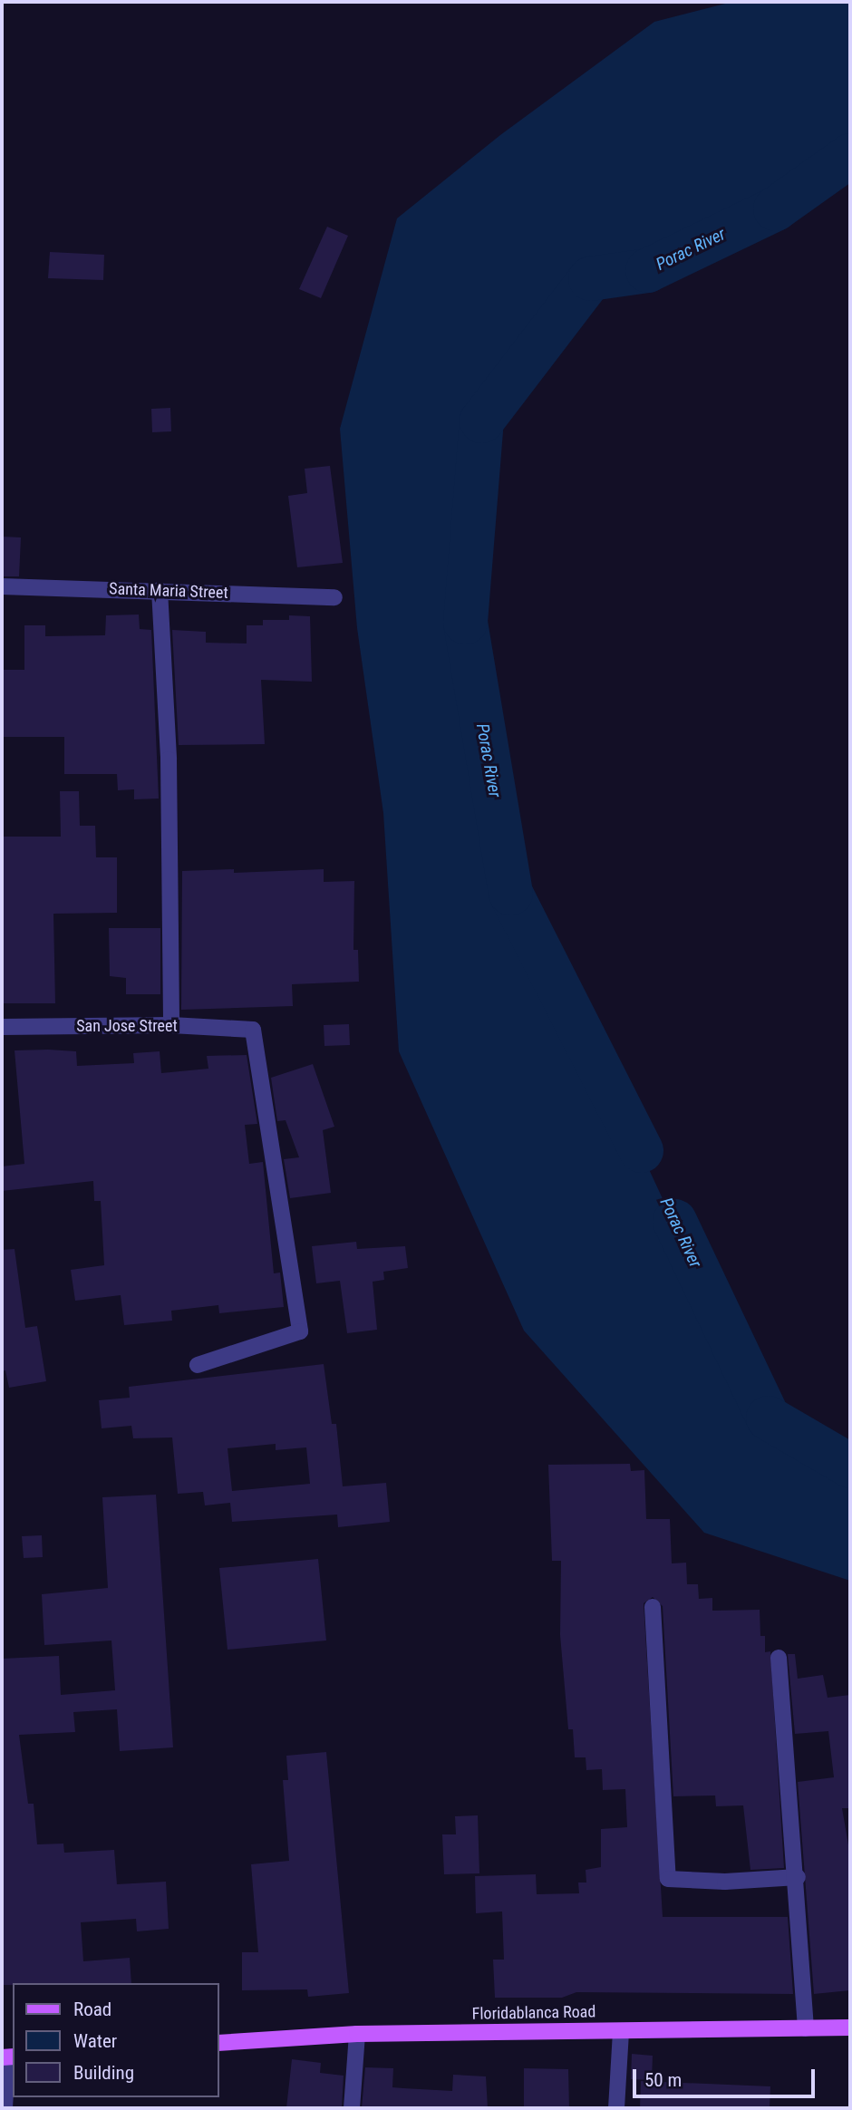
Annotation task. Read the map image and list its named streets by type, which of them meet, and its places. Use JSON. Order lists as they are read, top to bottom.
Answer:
{
  "streets": {
    "main road": ["Floridablanca Road"],
    "street": ["Santa Maria Street", "San Jose Street"]
  },
  "water": ["Porac River"],
  "legend": ["Road", "Water", "Building"],
  "scale_bar": "50 m"
}
